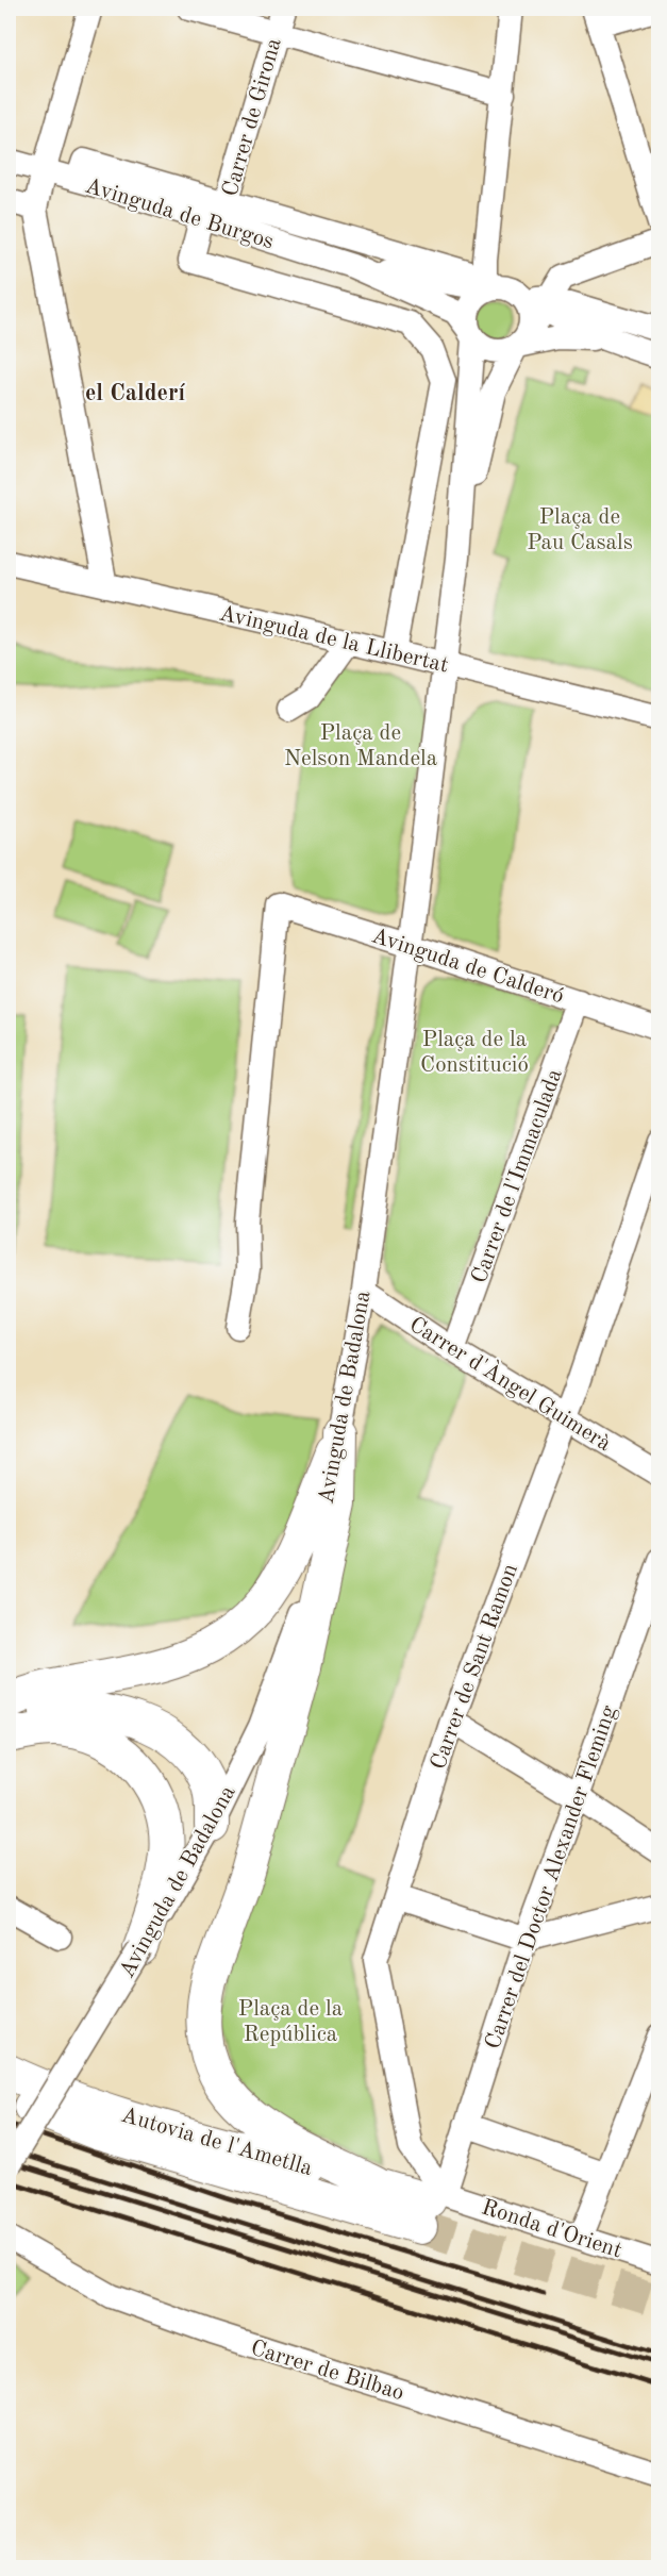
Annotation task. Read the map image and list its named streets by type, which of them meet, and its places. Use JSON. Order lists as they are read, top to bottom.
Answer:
{
  "streets": {
    "highway": ["Autovia de l'Ametlla"],
    "street": [
      "Carrer de Girona",
      "Avinguda de Burgos",
      "Avinguda de la Llibertat",
      "Avinguda de Calderó",
      "Carrer de l'Immaculada",
      "Carrer d'Àngel Guimerà",
      "Avinguda de Badalona",
      "Carrer de Sant Ramon",
      "Carrer del Doctor Alexander Fleming",
      "Ronda d'Orient",
      "Carrer de Bilbao"
    ]
  },
  "crossings": [
    ["Carrer de Girona", "Avinguda de Burgos"],
    ["Carrer de Girona", "Avinguda de la Llibertat"],
    ["Avinguda de Burgos", "Avinguda de Badalona"],
    ["Avinguda de la Llibertat", "Avinguda de Badalona"],
    ["Avinguda de Calderó", "Carrer de l'Immaculada"],
    ["Avinguda de Calderó", "Avinguda de Badalona"],
    ["Carrer de l'Immaculada", "Carrer d'Àngel Guimerà"],
    ["Carrer d'Àngel Guimerà", "Avinguda de Badalona"],
    ["Carrer d'Àngel Guimerà", "Carrer de Sant Ramon"],
    ["Carrer de Sant Ramon", "Carrer del Doctor Alexander Fleming"],
    ["Carrer de Sant Ramon", "Autovia de l'Ametlla"],
    ["Carrer de Sant Ramon", "Ronda d'Orient"],
    ["Carrer del Doctor Alexander Fleming", "Autovia de l'Ametlla"],
    ["Carrer del Doctor Alexander Fleming", "Ronda d'Orient"],
    ["Autovia de l'Ametlla", "Ronda d'Orient"]
  ],
  "districts": ["el Calderí"],
  "parks": [
    "Plaça de Pau Casals",
    "Plaça de Nelson Mandela",
    "Plaça de la Constitució",
    "Plaça de la República"
  ]
}
